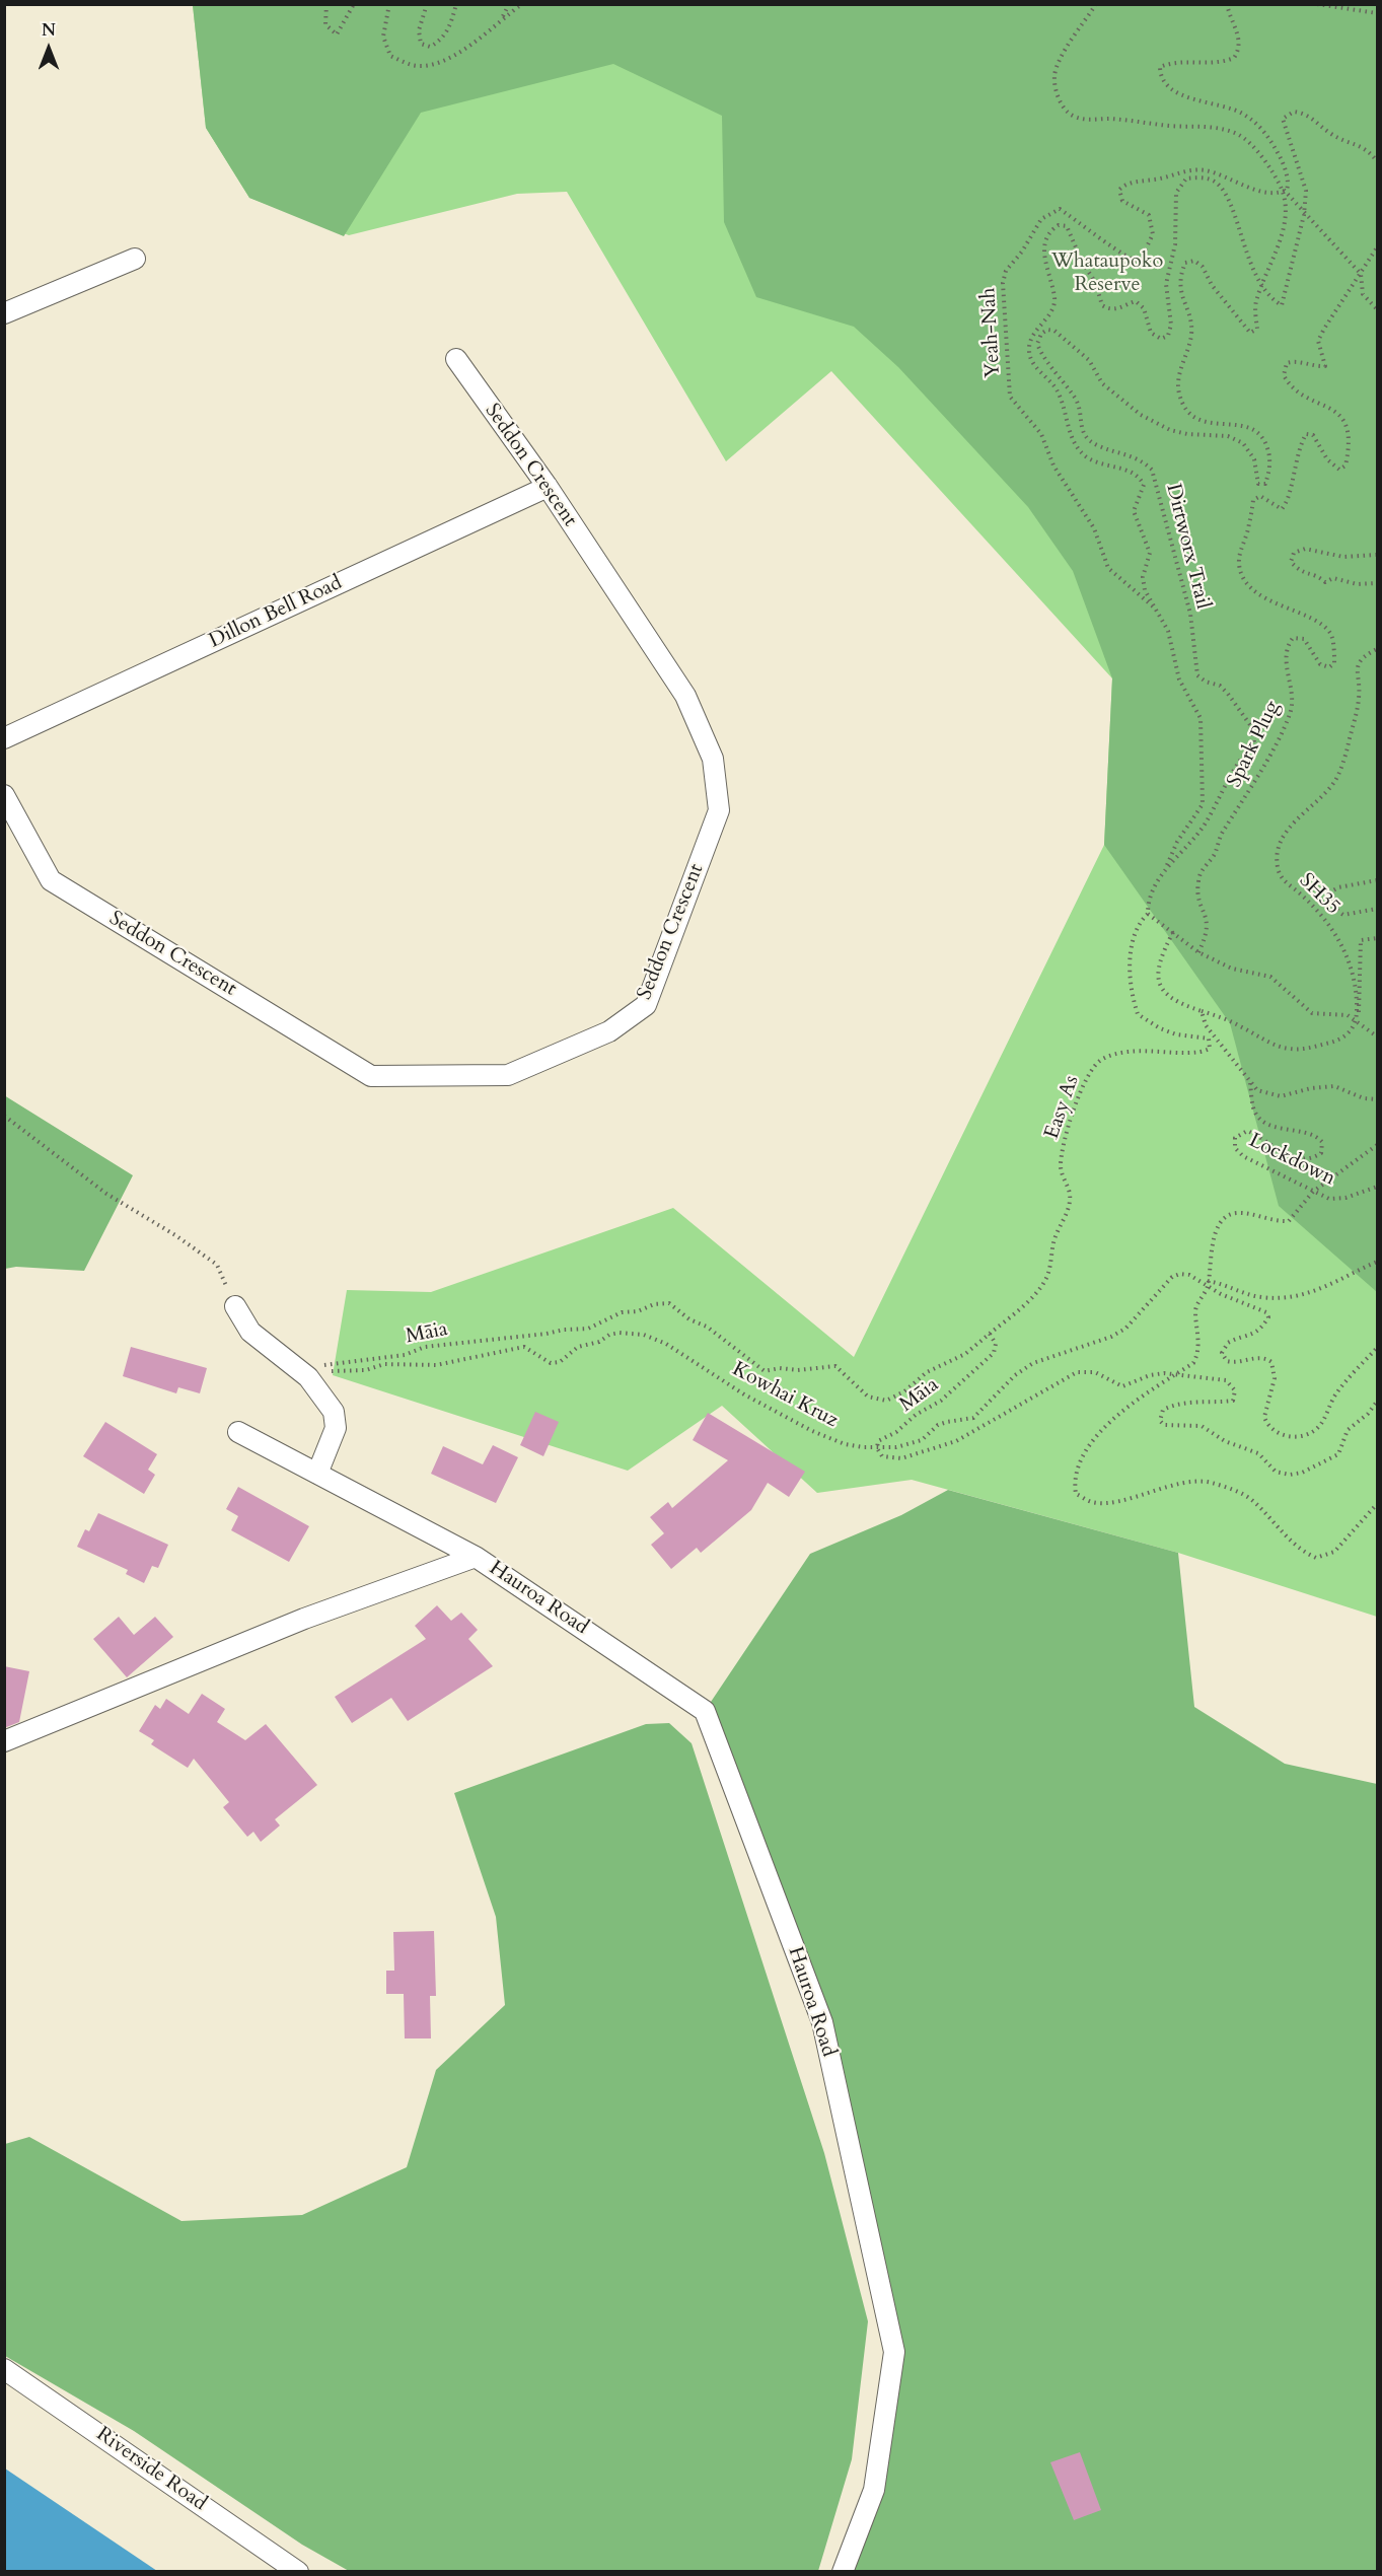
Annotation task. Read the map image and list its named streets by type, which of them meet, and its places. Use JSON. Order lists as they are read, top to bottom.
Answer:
{
  "streets": {
    "street": [
      "Seddon Crescent",
      "Dillon Bell Road",
      "Hauroa Road",
      "Riverside Road"
    ],
    "path": [
      "Yeah-Nah",
      "Dirtworx Trail",
      "Spark Plug",
      "SH35",
      "Easy As",
      "Lockdown",
      "Māia",
      "Kowhai Kruz"
    ]
  },
  "crossings": [
    ["Yeah-Nah", "Dirtworx Trail"],
    ["Seddon Crescent", "Dillon Bell Road"],
    ["Dirtworx Trail", "Easy As"],
    ["Easy As", "Māia"],
    ["Māia", "Kowhai Kruz"]
  ],
  "parks": ["Whataupoko Reserve"],
  "north": "top"
}
